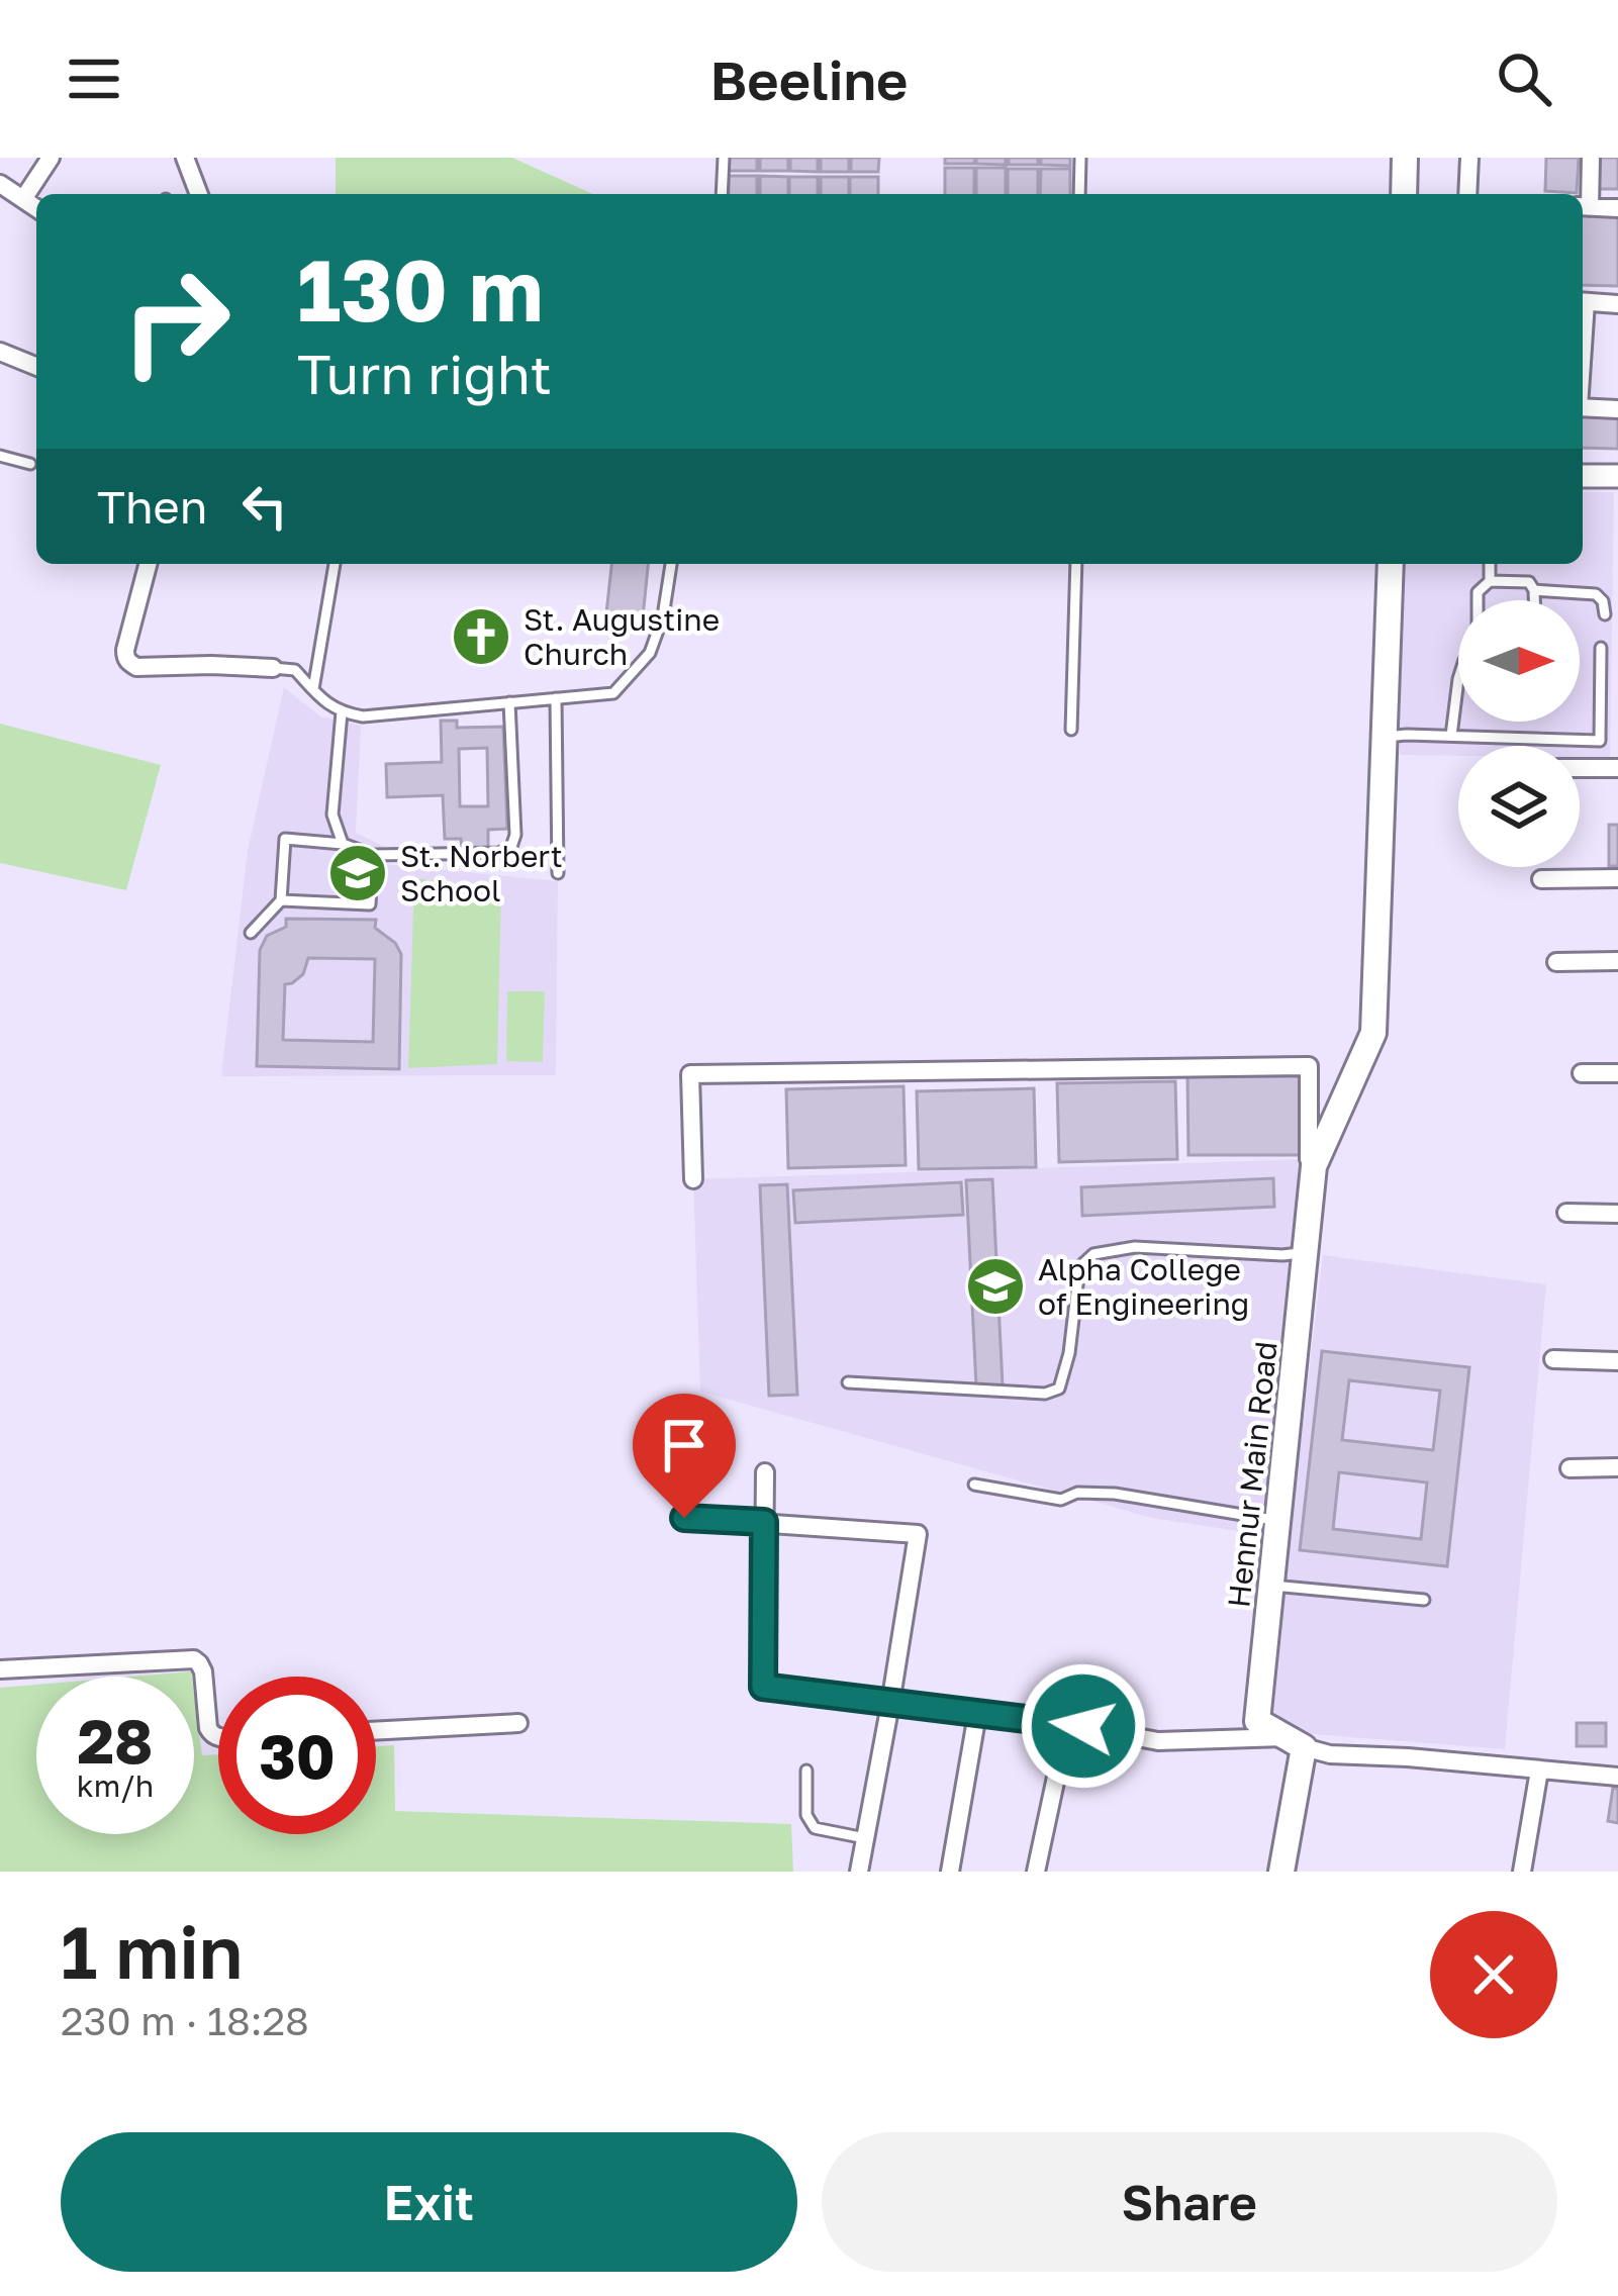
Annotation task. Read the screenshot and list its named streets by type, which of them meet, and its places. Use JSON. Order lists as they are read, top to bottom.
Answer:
{
  "streets": {
    "main road": ["Hennur Main Road"]
  },
  "places": {
    "church": ["St. Augustine Church"],
    "school or university": ["St. Norbert School", "Alpha College of Engineering"]
  },
  "north": "right",
  "page": {
    "header": "Beeline",
    "turn": ["130 m", "Turn right"],
    "then": "Then",
    "speed": "28 km/h",
    "limit": "30",
    "heading": ["1 min", "230 m · 18:28"],
    "buttons": ["Exit", "Share"]
  }
}
